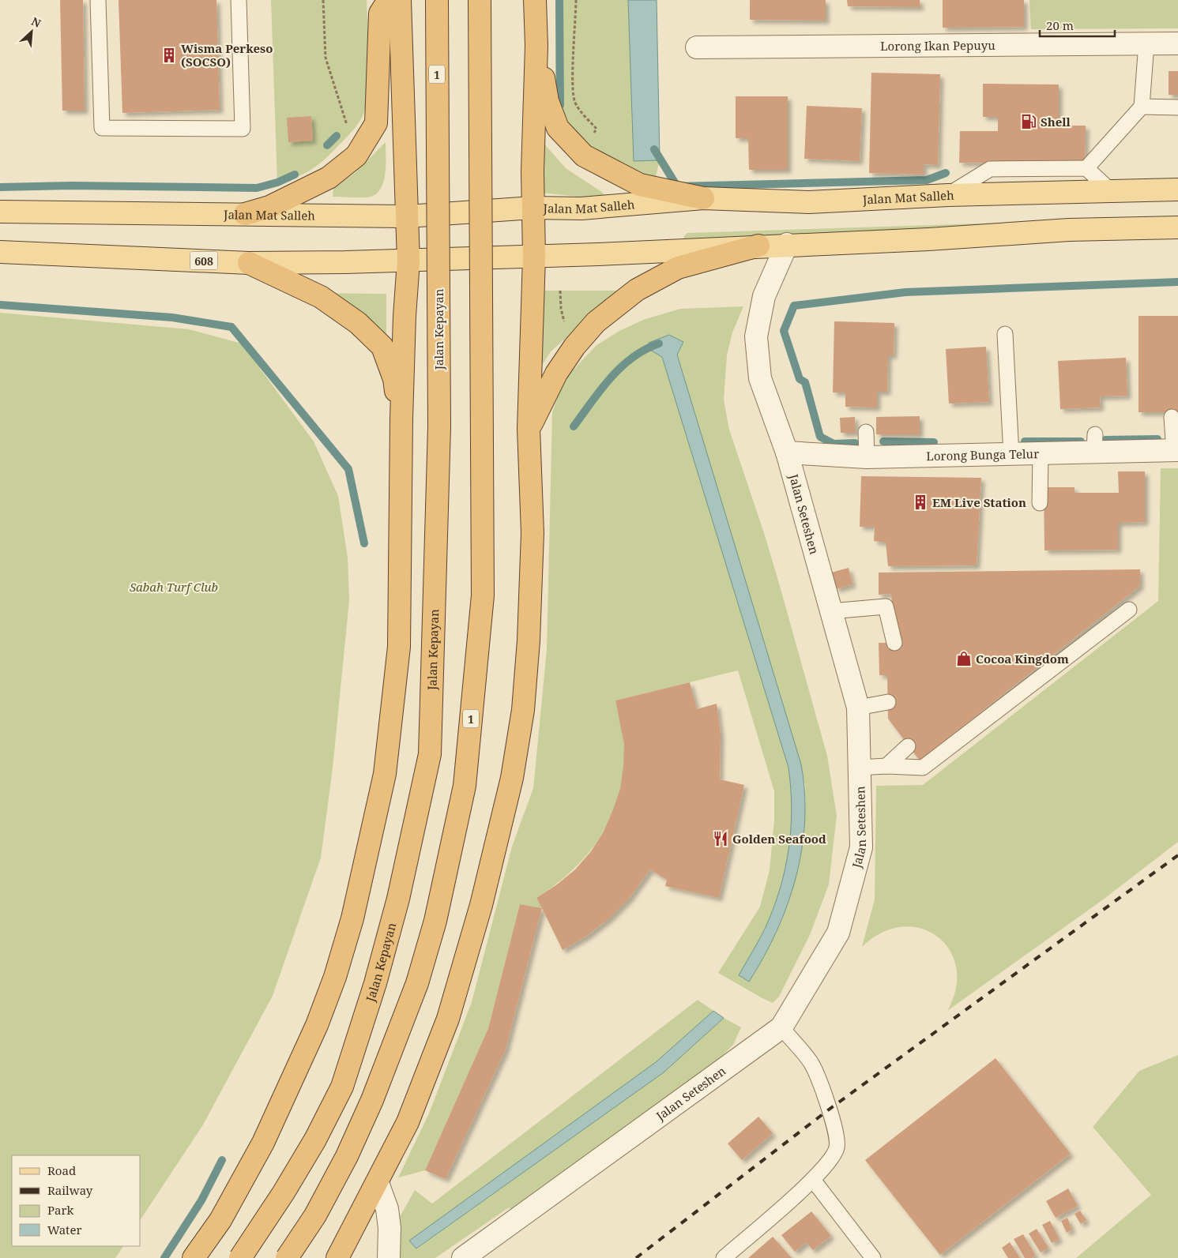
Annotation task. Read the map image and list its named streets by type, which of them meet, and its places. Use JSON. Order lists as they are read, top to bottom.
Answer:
{
  "streets": {
    "highway": ["1", "Jalan Kepayan"],
    "main road": ["Jalan Mat Salleh", "608"],
    "street": ["Lorong Ikan Pepuyu", "Lorong Bunga Telur", "Jalan Seteshen"]
  },
  "crossings": [
    ["Lorong Bunga Telur", "Jalan Seteshen"]
  ],
  "parks": ["Sabah Turf Club"],
  "places": {
    "building": ["Wisma Perkeso (SOCSO)", "EM Live Station"],
    "fuel station": ["Shell"],
    "shop": ["Cocoa Kingdom"],
    "restaurant": ["Golden Seafood"]
  },
  "legend": [
    "Road",
    "Railway",
    "Park",
    "Water"
  ],
  "scale_bar": "20 m",
  "north": "top right"
}
